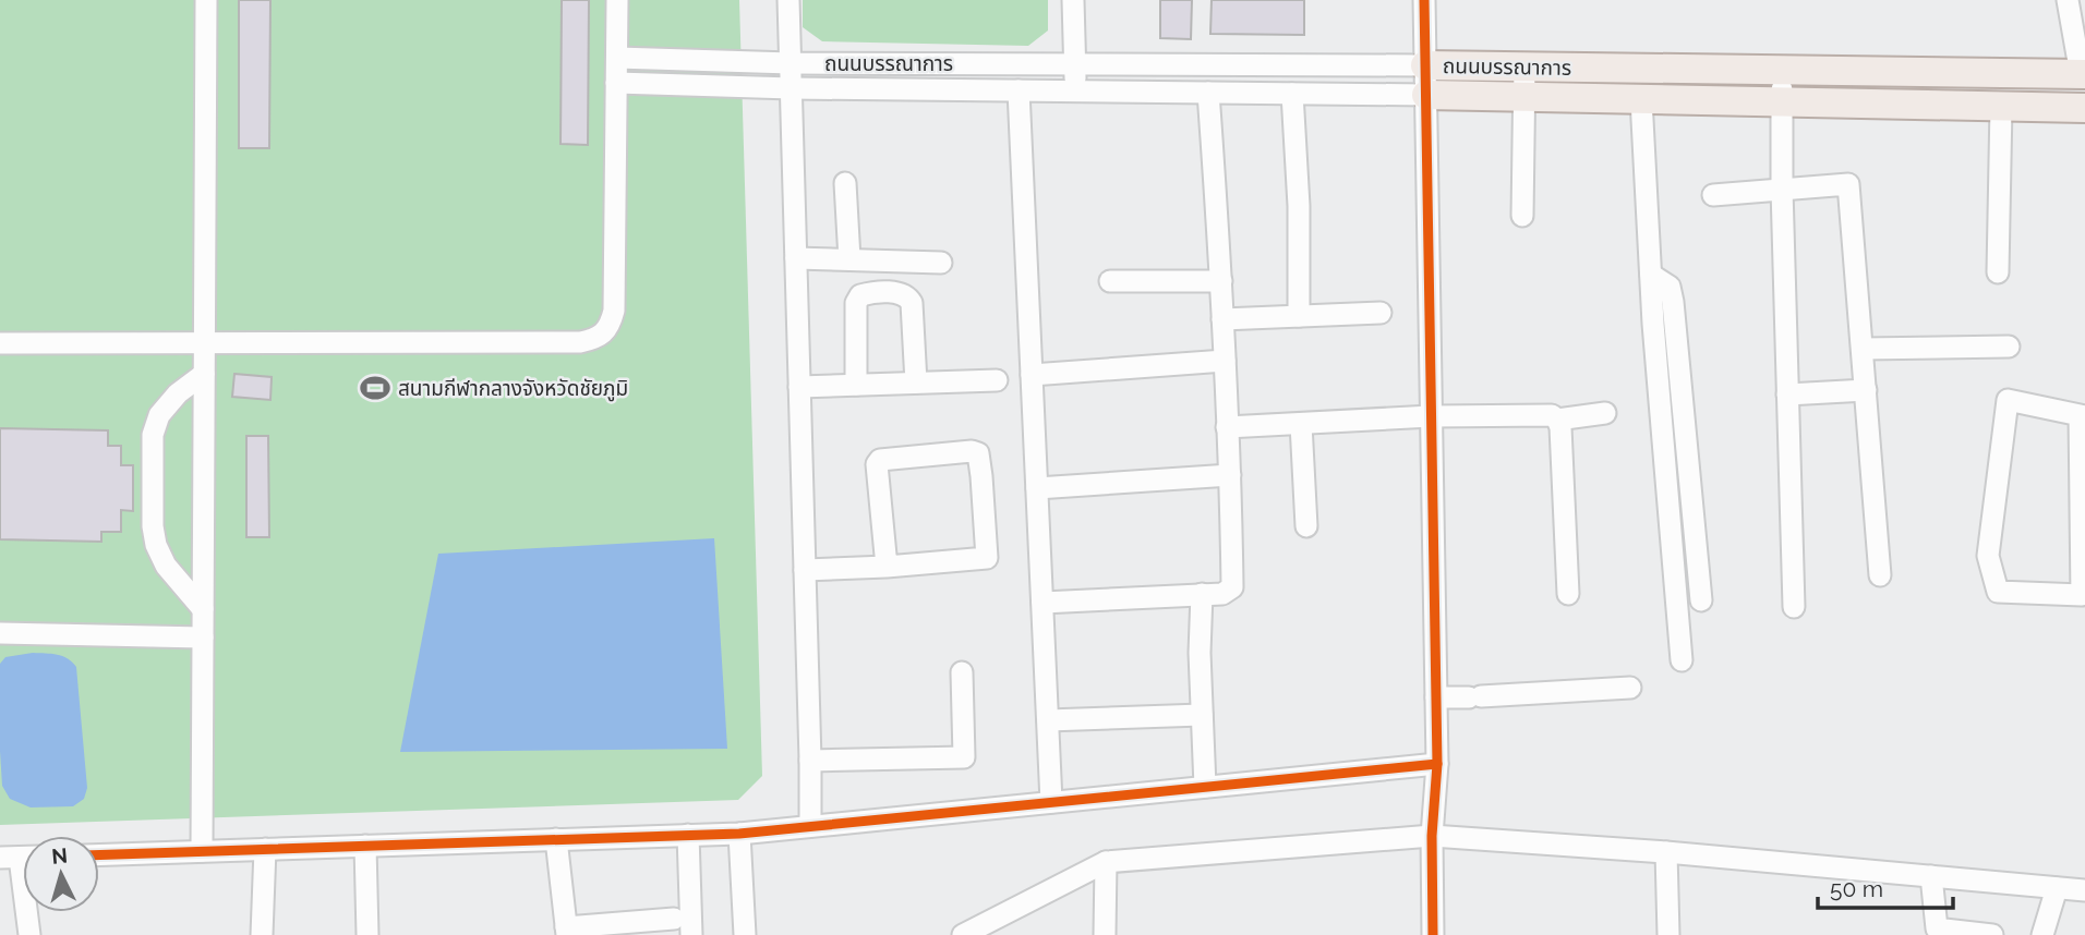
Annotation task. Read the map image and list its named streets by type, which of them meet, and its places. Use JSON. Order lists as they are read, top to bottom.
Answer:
{
  "streets": {
    "main road": ["ถนนบรรณาการ"]
  },
  "places": {
    "sports": ["สนามกีฬากลางจังหวัดชัยภูมิ"]
  },
  "scale_bar": "50 m",
  "north": "top"
}
